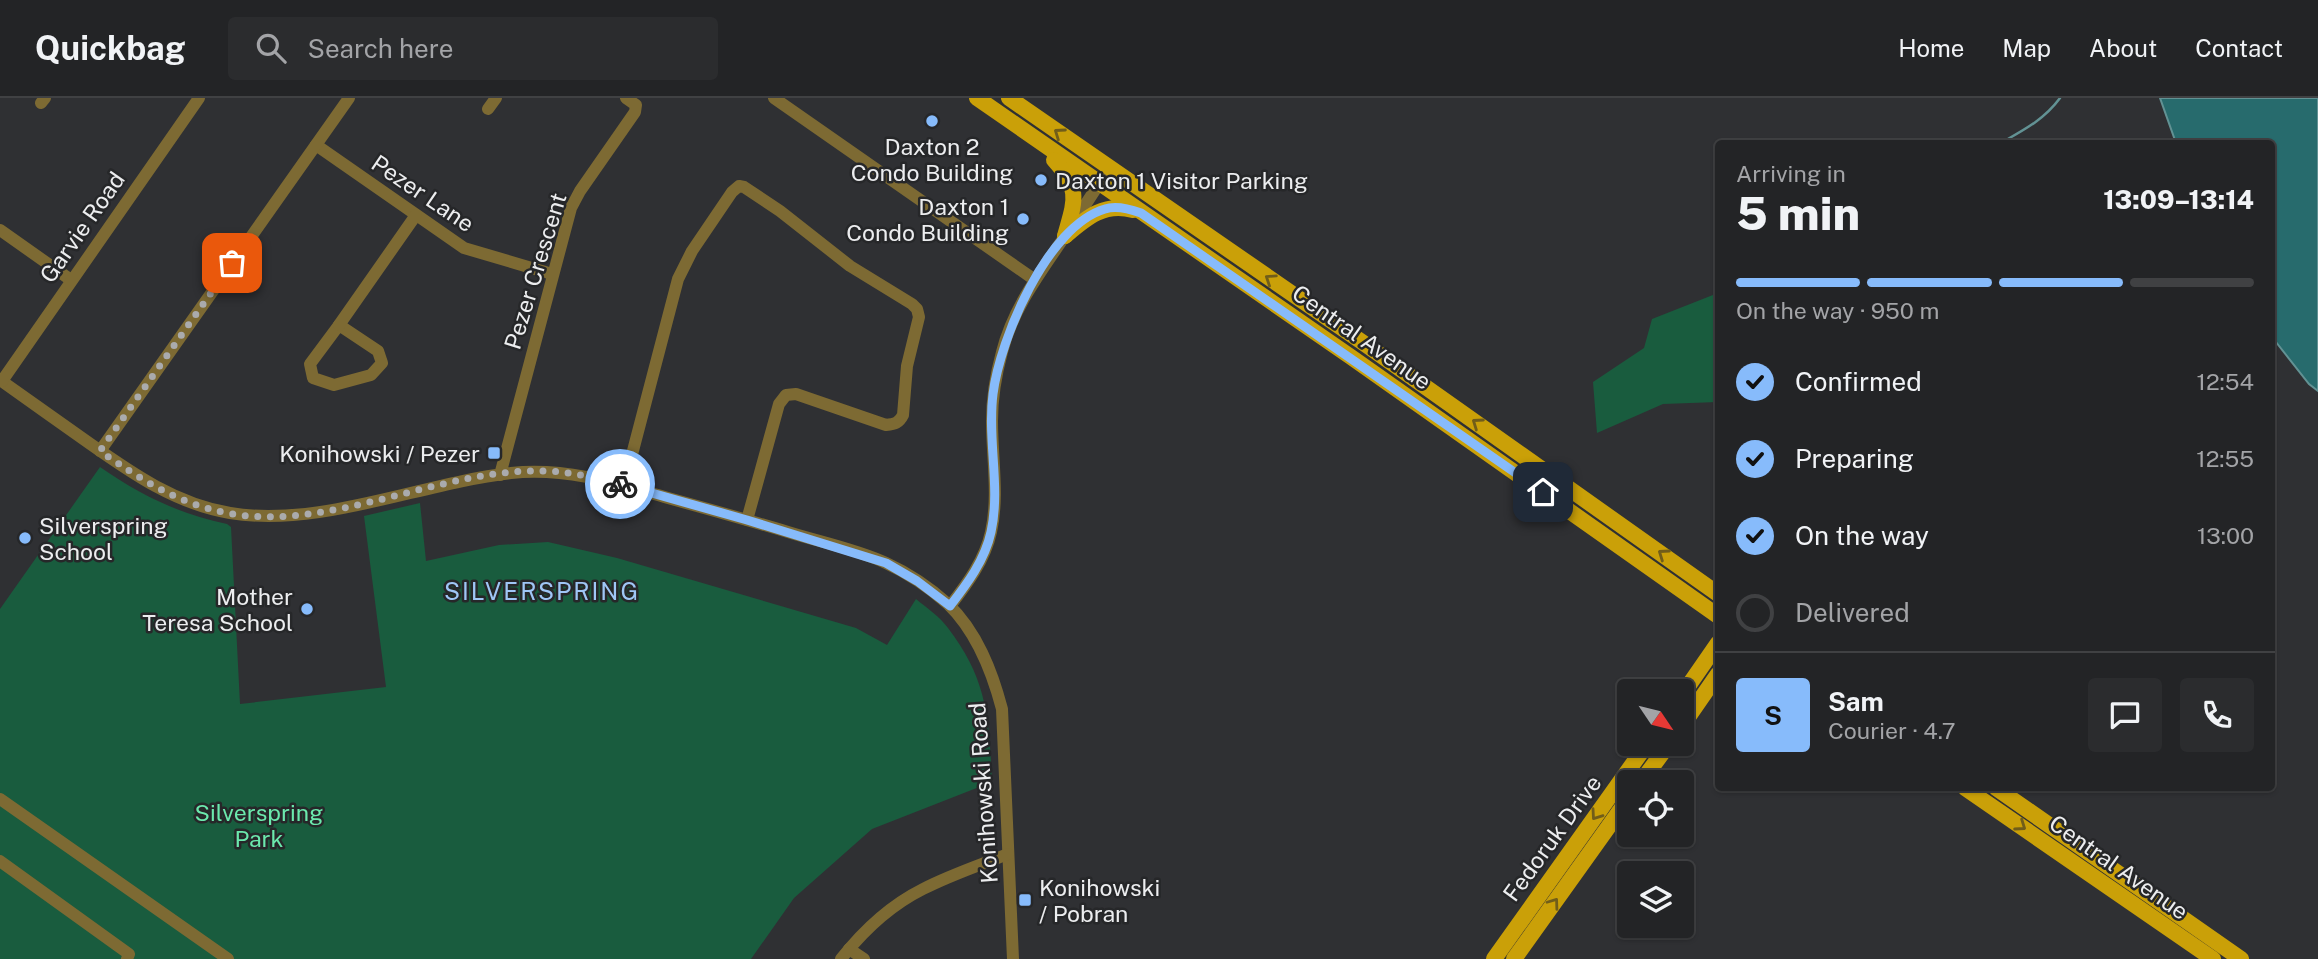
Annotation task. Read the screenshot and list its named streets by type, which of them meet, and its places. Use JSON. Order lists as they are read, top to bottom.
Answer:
{
  "streets": {
    "main road": ["Central Avenue", "Fedoruk Drive"],
    "street": [
      "Pezer Lane",
      "Garvie Road",
      "Pezer Crescent",
      "Konihowski Road"
    ]
  },
  "crossings": [
    ["Pezer Lane", "Pezer Crescent"],
    ["Garvie Road", "Konihowski Road"],
    ["Pezer Crescent", "Konihowski Road"]
  ],
  "districts": ["SILVERSPRING"],
  "parks": ["Silverspring Park"],
  "places": {
    "other": [
      "Daxton 2 Condo Building",
      "Daxton 1 Visitor Parking",
      "Daxton 1 Condo Building",
      "Silverspring School",
      "Mother Teresa School"
    ],
    "transit": ["Konihowski / Pezer", "Konihowski / Pobran"]
  },
  "north": "bottom right",
  "page": {
    "header": "Quickbag",
    "search": "Search here",
    "nav": [
      "Home",
      "Map",
      "About",
      "Contact"
    ],
    "heading": ["5 min", "Arriving in", "13:09–13:14"],
    "panel": ["Sam", "Courier · 4.7"],
    "bar": "On the way · 950 m",
    "list": [
      ["Confirmed", "12:54"],
      ["Preparing", "12:55"],
      ["On the way", "13:00"],
      "Delivered"
    ],
    "round": "S"
  }
}
